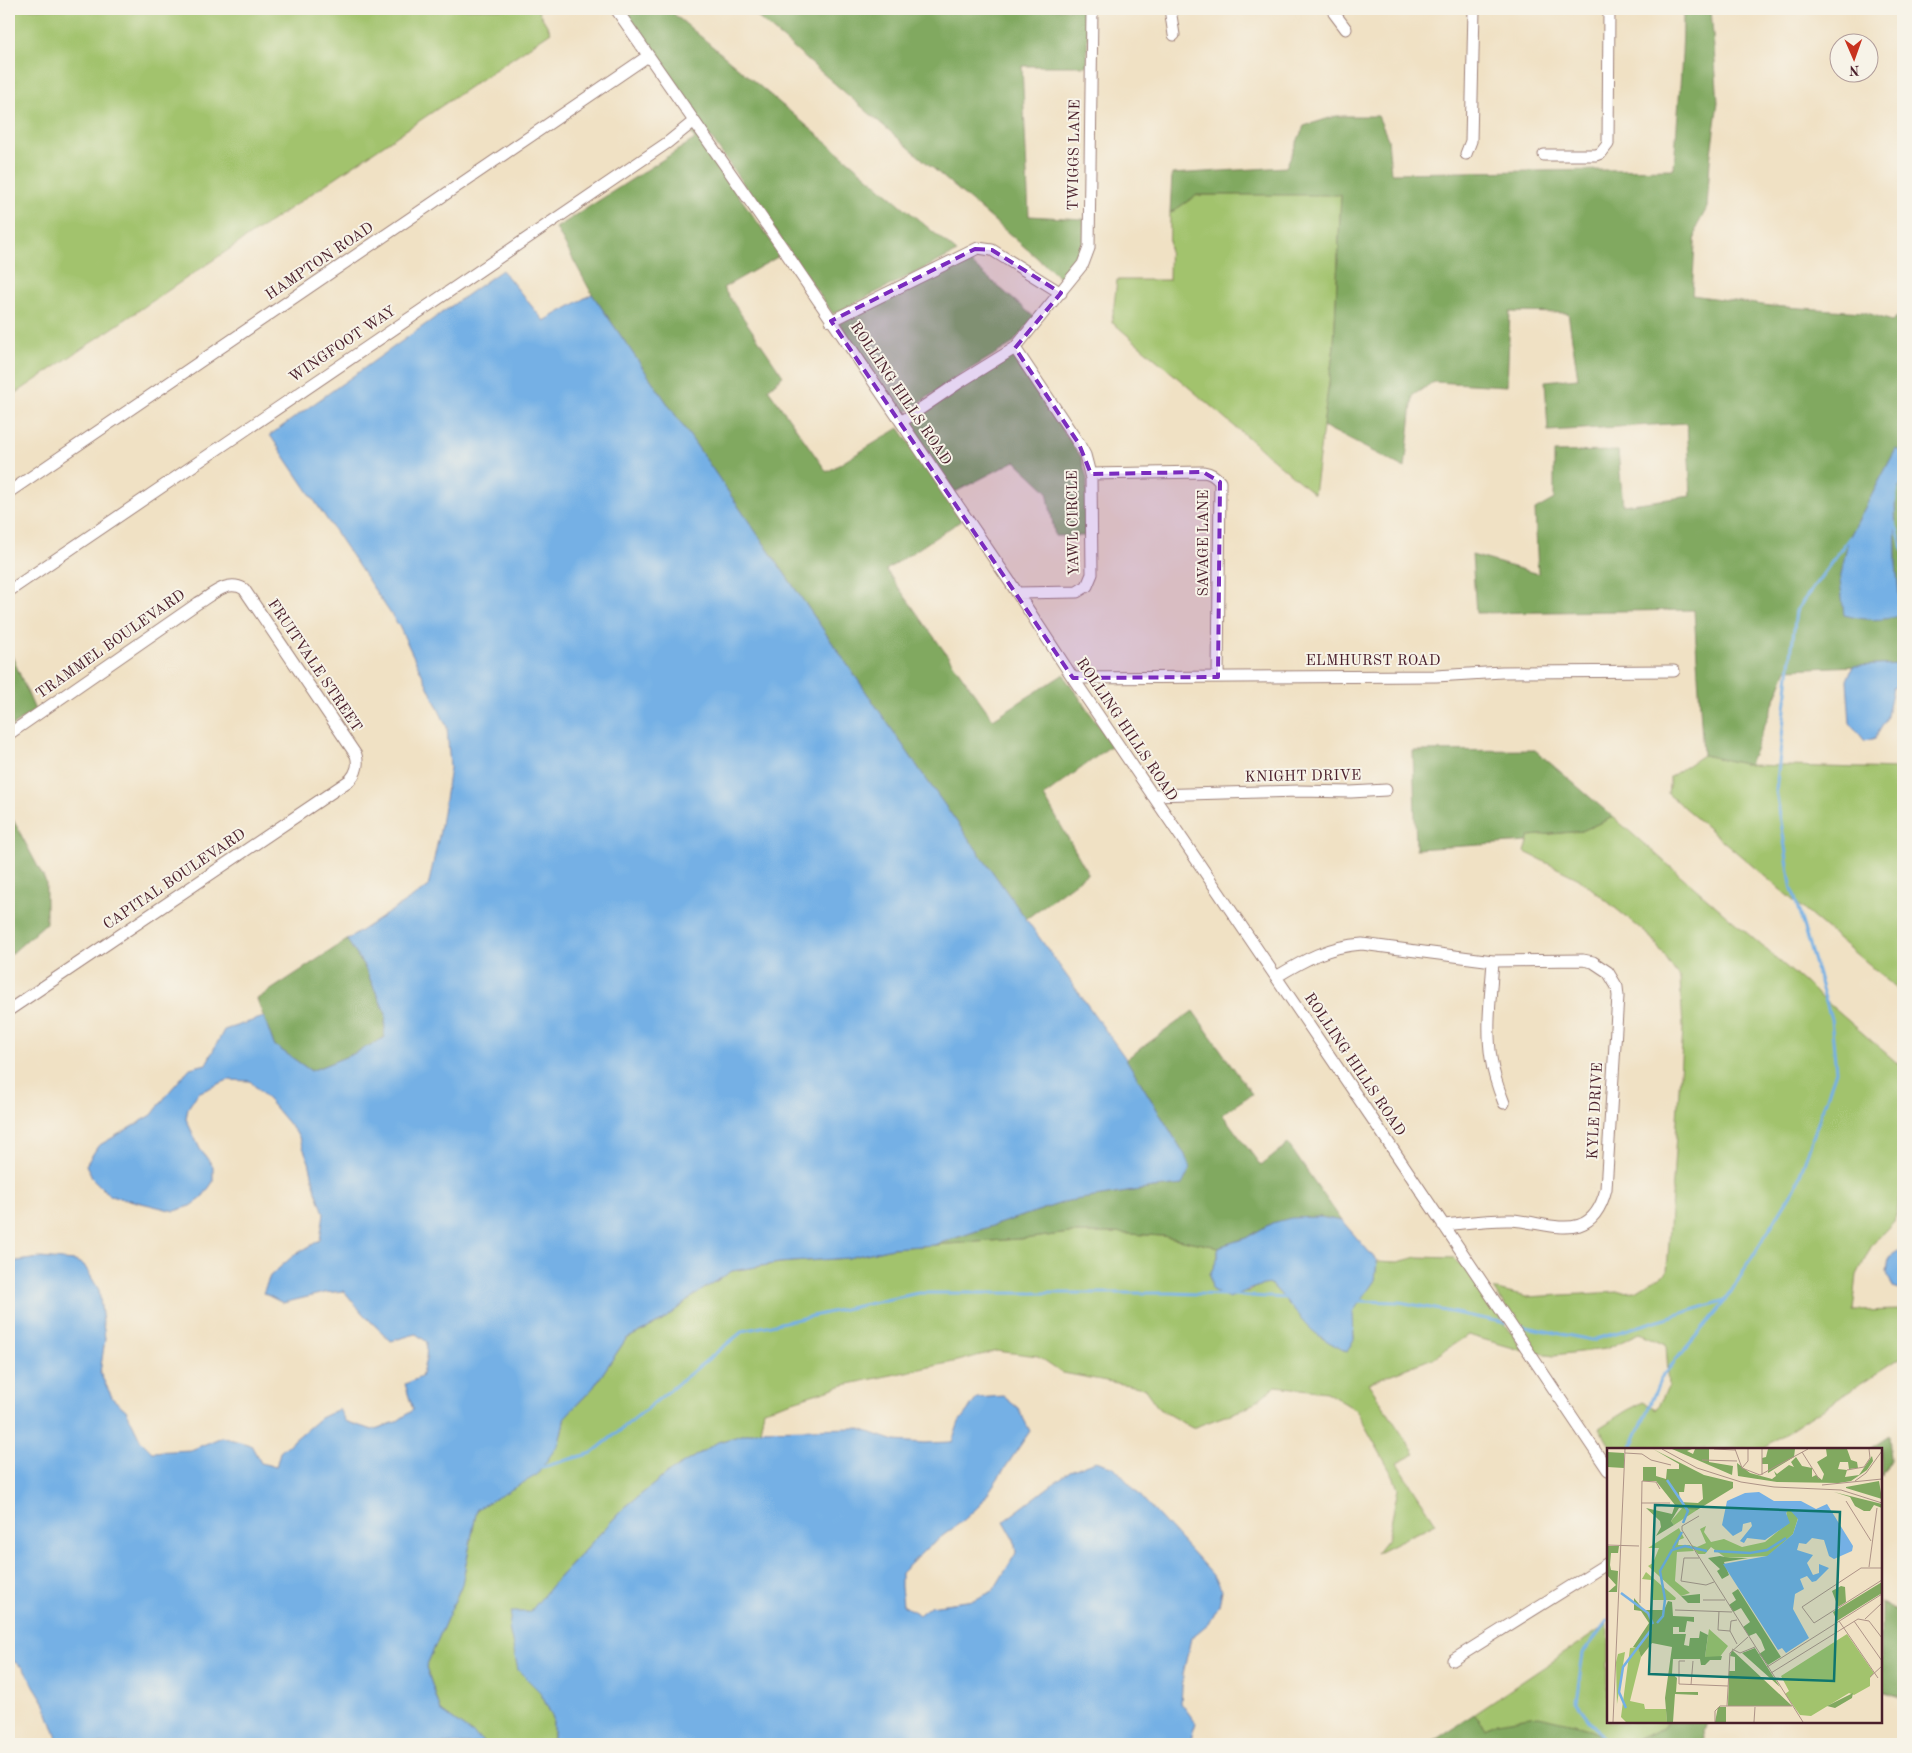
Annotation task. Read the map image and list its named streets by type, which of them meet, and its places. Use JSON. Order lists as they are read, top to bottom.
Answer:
{
  "streets": {
    "street": [
      "TWIGGS LANE",
      "HAMPTON ROAD",
      "WINGFOOT WAY",
      "ROLLING HILLS ROAD",
      "YAWL CIRCLE",
      "SAVAGE LANE",
      "TRAMMEL BOULEVARD",
      "ELMHURST ROAD",
      "FRUITVALE STREET",
      "KNIGHT DRIVE",
      "CAPITAL BOULEVARD",
      "KYLE DRIVE"
    ]
  },
  "crossings": [
    ["HAMPTON ROAD", "ROLLING HILLS ROAD"],
    ["WINGFOOT WAY", "ROLLING HILLS ROAD"],
    ["ROLLING HILLS ROAD", "YAWL CIRCLE"],
    ["ROLLING HILLS ROAD", "ELMHURST ROAD"],
    ["ROLLING HILLS ROAD", "KNIGHT DRIVE"],
    ["ROLLING HILLS ROAD", "KYLE DRIVE"],
    ["YAWL CIRCLE", "SAVAGE LANE"],
    ["SAVAGE LANE", "ELMHURST ROAD"],
    ["TRAMMEL BOULEVARD", "FRUITVALE STREET"],
    ["FRUITVALE STREET", "CAPITAL BOULEVARD"]
  ],
  "north": "bottom"
}
